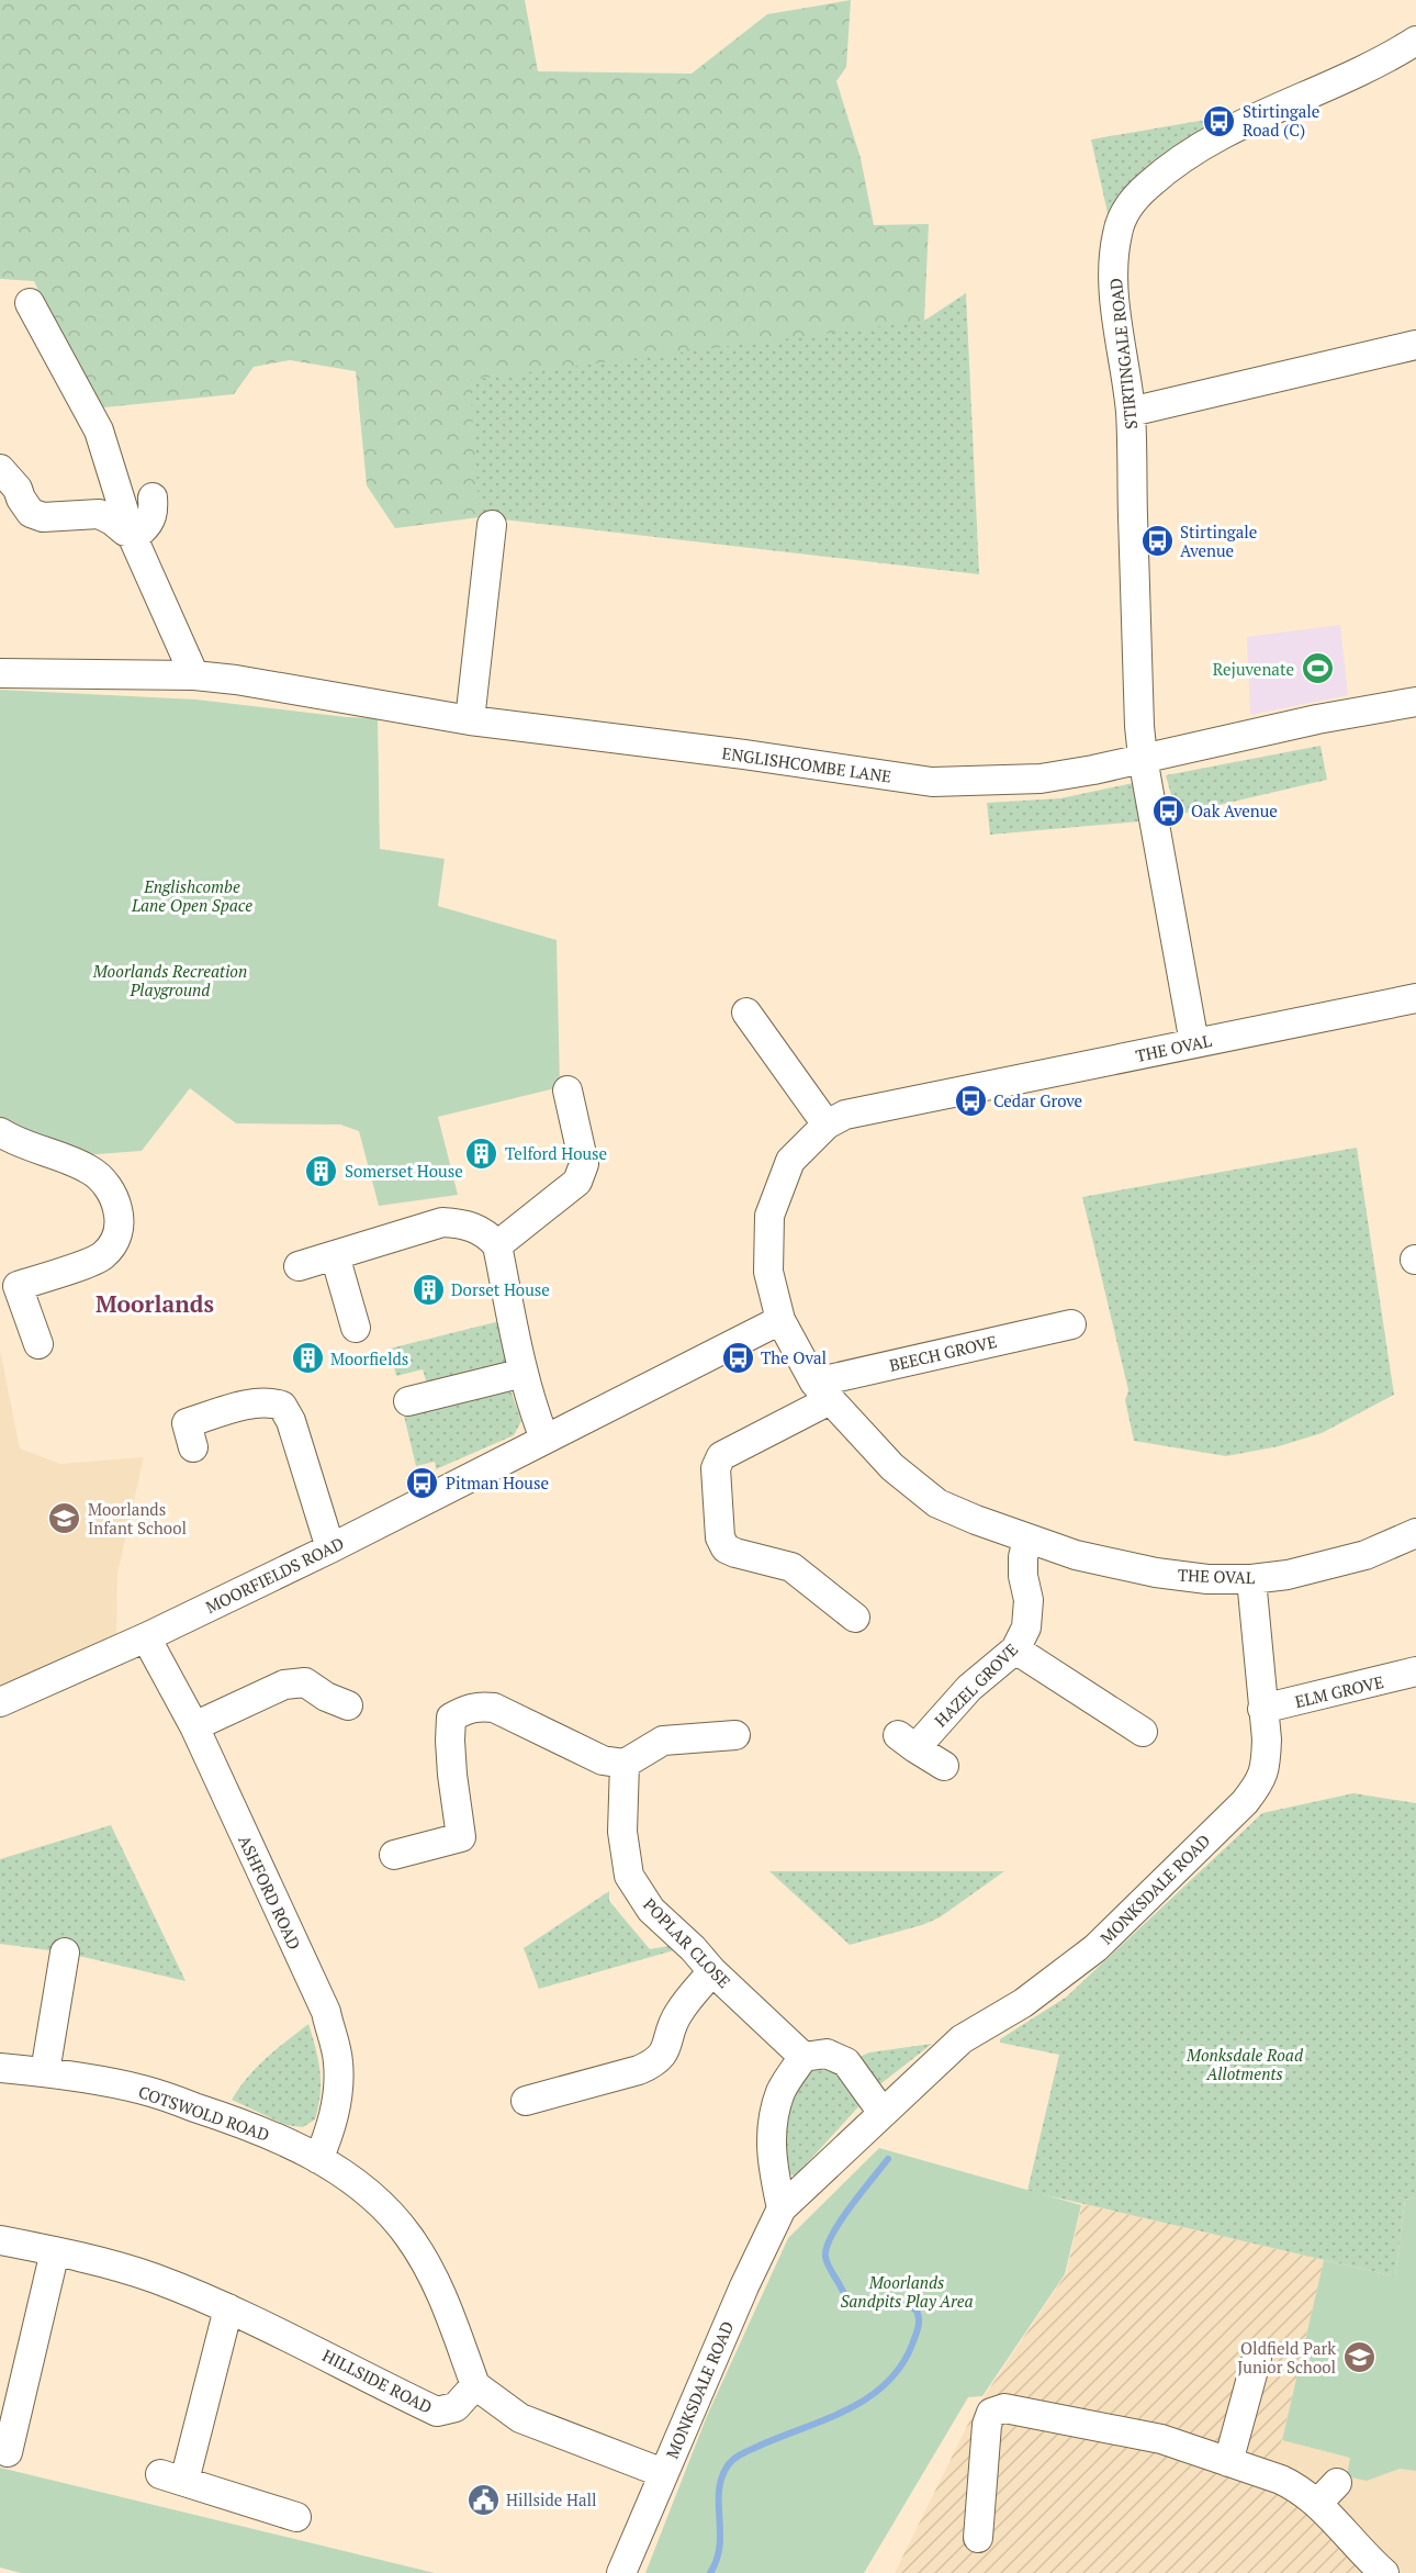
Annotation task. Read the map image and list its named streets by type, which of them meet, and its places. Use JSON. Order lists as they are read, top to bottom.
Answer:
{
  "streets": {
    "street": [
      "STIRTINGALE ROAD",
      "ENGLISHCOMBE LANE",
      "THE OVAL",
      "BEECH GROVE",
      "MOORFIELDS ROAD",
      "HAZEL GROVE",
      "ELM GROVE",
      "MONKSDALE ROAD",
      "ASHFORD ROAD",
      "POPLAR CLOSE",
      "COTSWOLD ROAD",
      "HILLSIDE ROAD"
    ]
  },
  "crossings": [
    ["STIRTINGALE ROAD", "ENGLISHCOMBE LANE"],
    ["THE OVAL", "BEECH GROVE"],
    ["THE OVAL", "MOORFIELDS ROAD"],
    ["THE OVAL", "HAZEL GROVE"],
    ["THE OVAL", "MONKSDALE ROAD"],
    ["MOORFIELDS ROAD", "ASHFORD ROAD"],
    ["ELM GROVE", "MONKSDALE ROAD"],
    ["ASHFORD ROAD", "COTSWOLD ROAD"],
    ["COTSWOLD ROAD", "HILLSIDE ROAD"]
  ],
  "districts": ["Moorlands"],
  "parks": [
    "Englishcombe Lane Open Space",
    "Moorlands Recreation Playground",
    "Monksdale Road Allotments",
    "Moorlands Sandpits Play Area"
  ],
  "places": {
    "bus stop": [
      "Stirtingale Road (C)",
      "Stirtingale Avenue",
      "Oak Avenue",
      "Cedar Grove",
      "The Oval",
      "Pitman House"
    ],
    "sports": ["Rejuvenate"],
    "building": [
      "Telford House",
      "Somerset House",
      "Dorset House",
      "Moorfields"
    ],
    "school or university": ["Moorlands Infant School", "Oldfield Park Junior School"],
    "public building": ["Hillside Hall"]
  }
}
